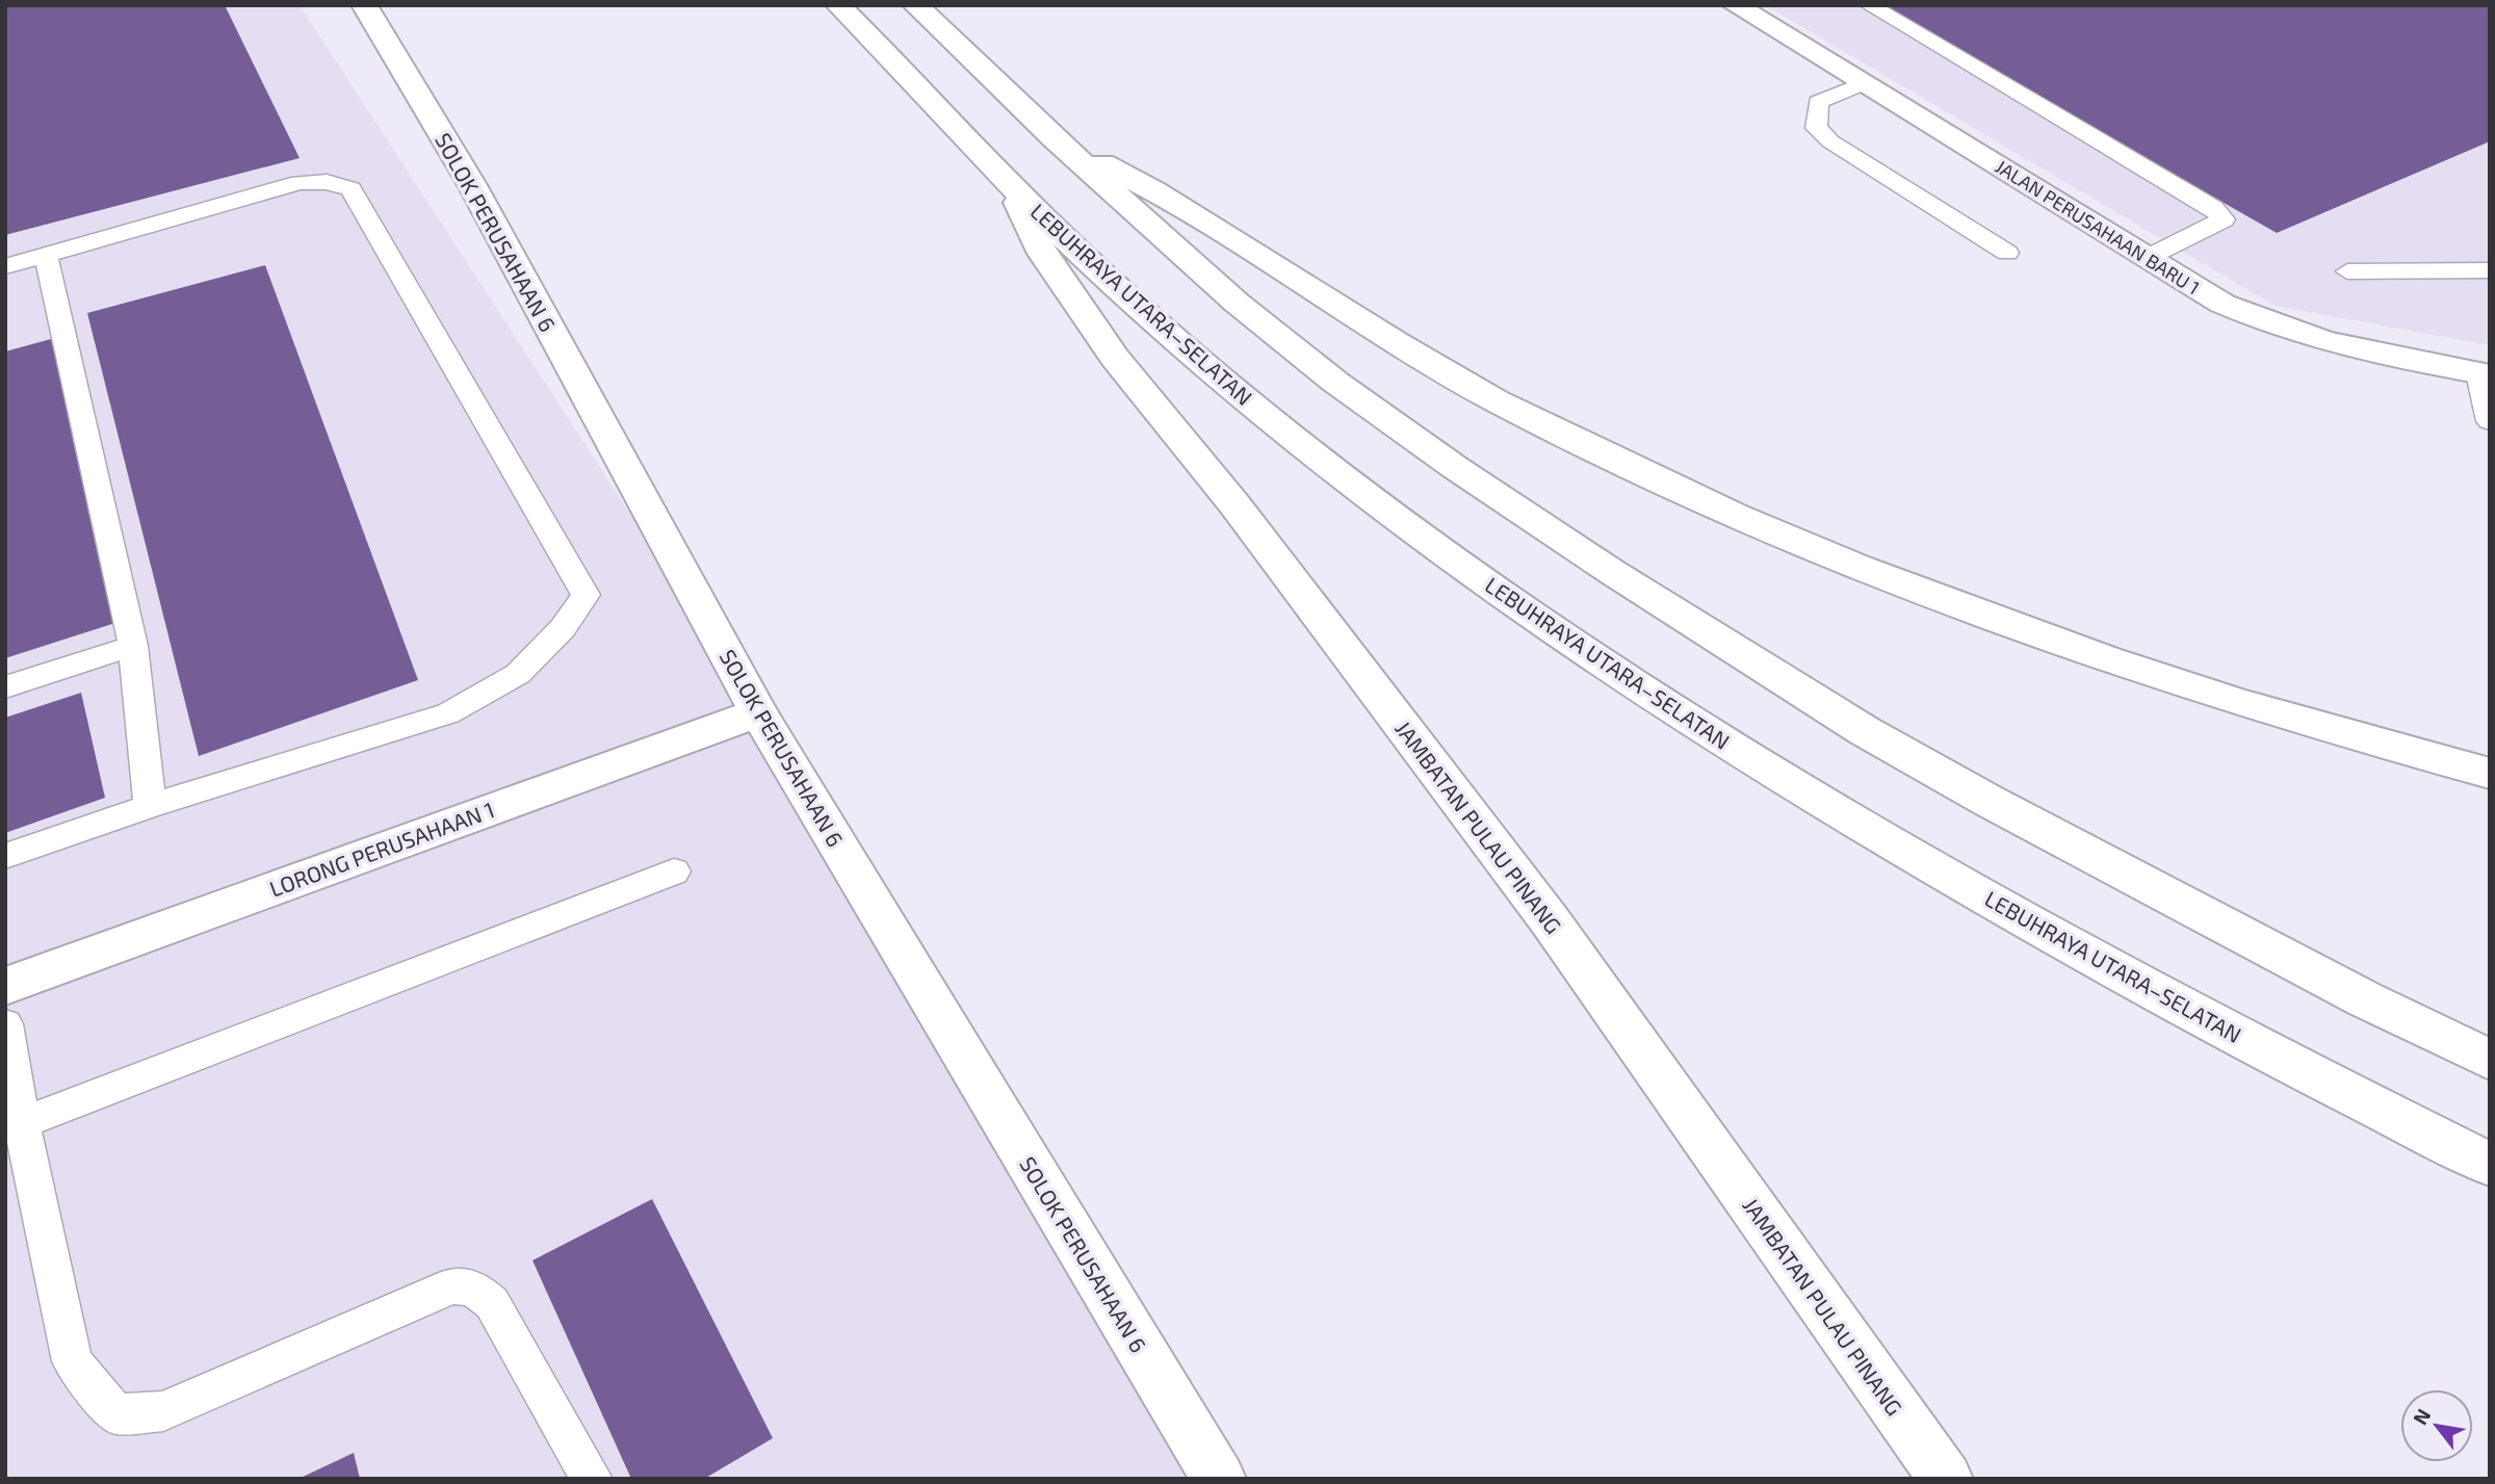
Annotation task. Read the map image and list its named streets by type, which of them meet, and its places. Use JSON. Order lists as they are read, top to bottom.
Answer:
{
  "streets": {
    "main road": [
      "JALAN PERUSAHAAN BARU 1",
      "SOLOK PERUSAHAAN 6",
      "LEBUHRAYA UTARA–SELATAN",
      "JAMBATAN PULAU PINANG",
      "LORONG PERUSAHAAN 1"
    ]
  },
  "crossings": [
    ["SOLOK PERUSAHAAN 6", "LORONG PERUSAHAAN 1"],
    ["LEBUHRAYA UTARA–SELATAN", "JAMBATAN PULAU PINANG"]
  ],
  "north": "top left"
}
